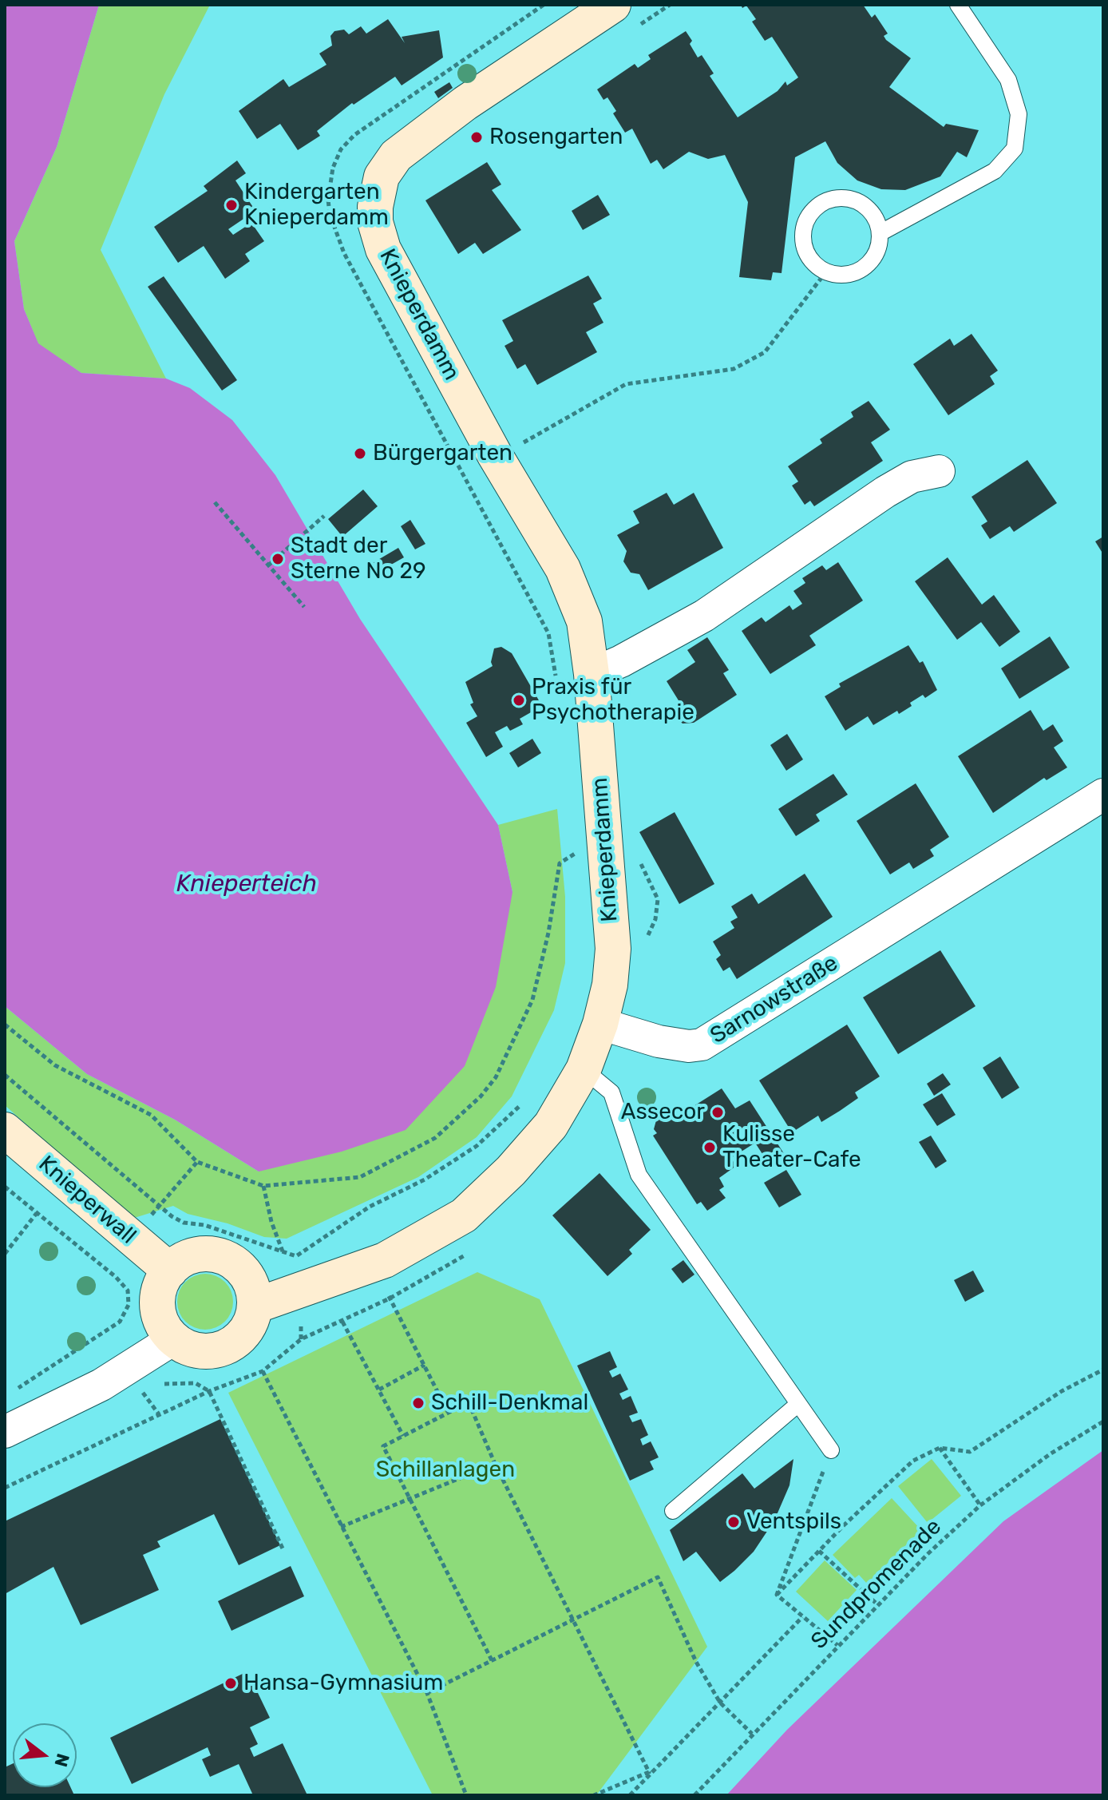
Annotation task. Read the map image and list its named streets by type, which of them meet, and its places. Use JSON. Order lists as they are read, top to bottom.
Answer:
{
  "streets": {
    "street": ["Knieperdamm", "Sarnowstraße", "Knieperwall"],
    "path": ["Sundpromenade"]
  },
  "crossings": [
    ["Knieperdamm", "Sarnowstraße"]
  ],
  "water": ["Knieperteich"],
  "parks": ["Schillanlagen"],
  "places": [
    "Rosengarten",
    "Kindergarten Knieperdamm",
    "Bürgergarten",
    "Stadt der Sterne No 29",
    "Praxis für Psychotherapie",
    "Assecor",
    "Kulisse Theater-Cafe",
    "Schill-Denkmal",
    "Ventspils",
    "Hansa-Gymnasium"
  ],
  "north": "right"
}
